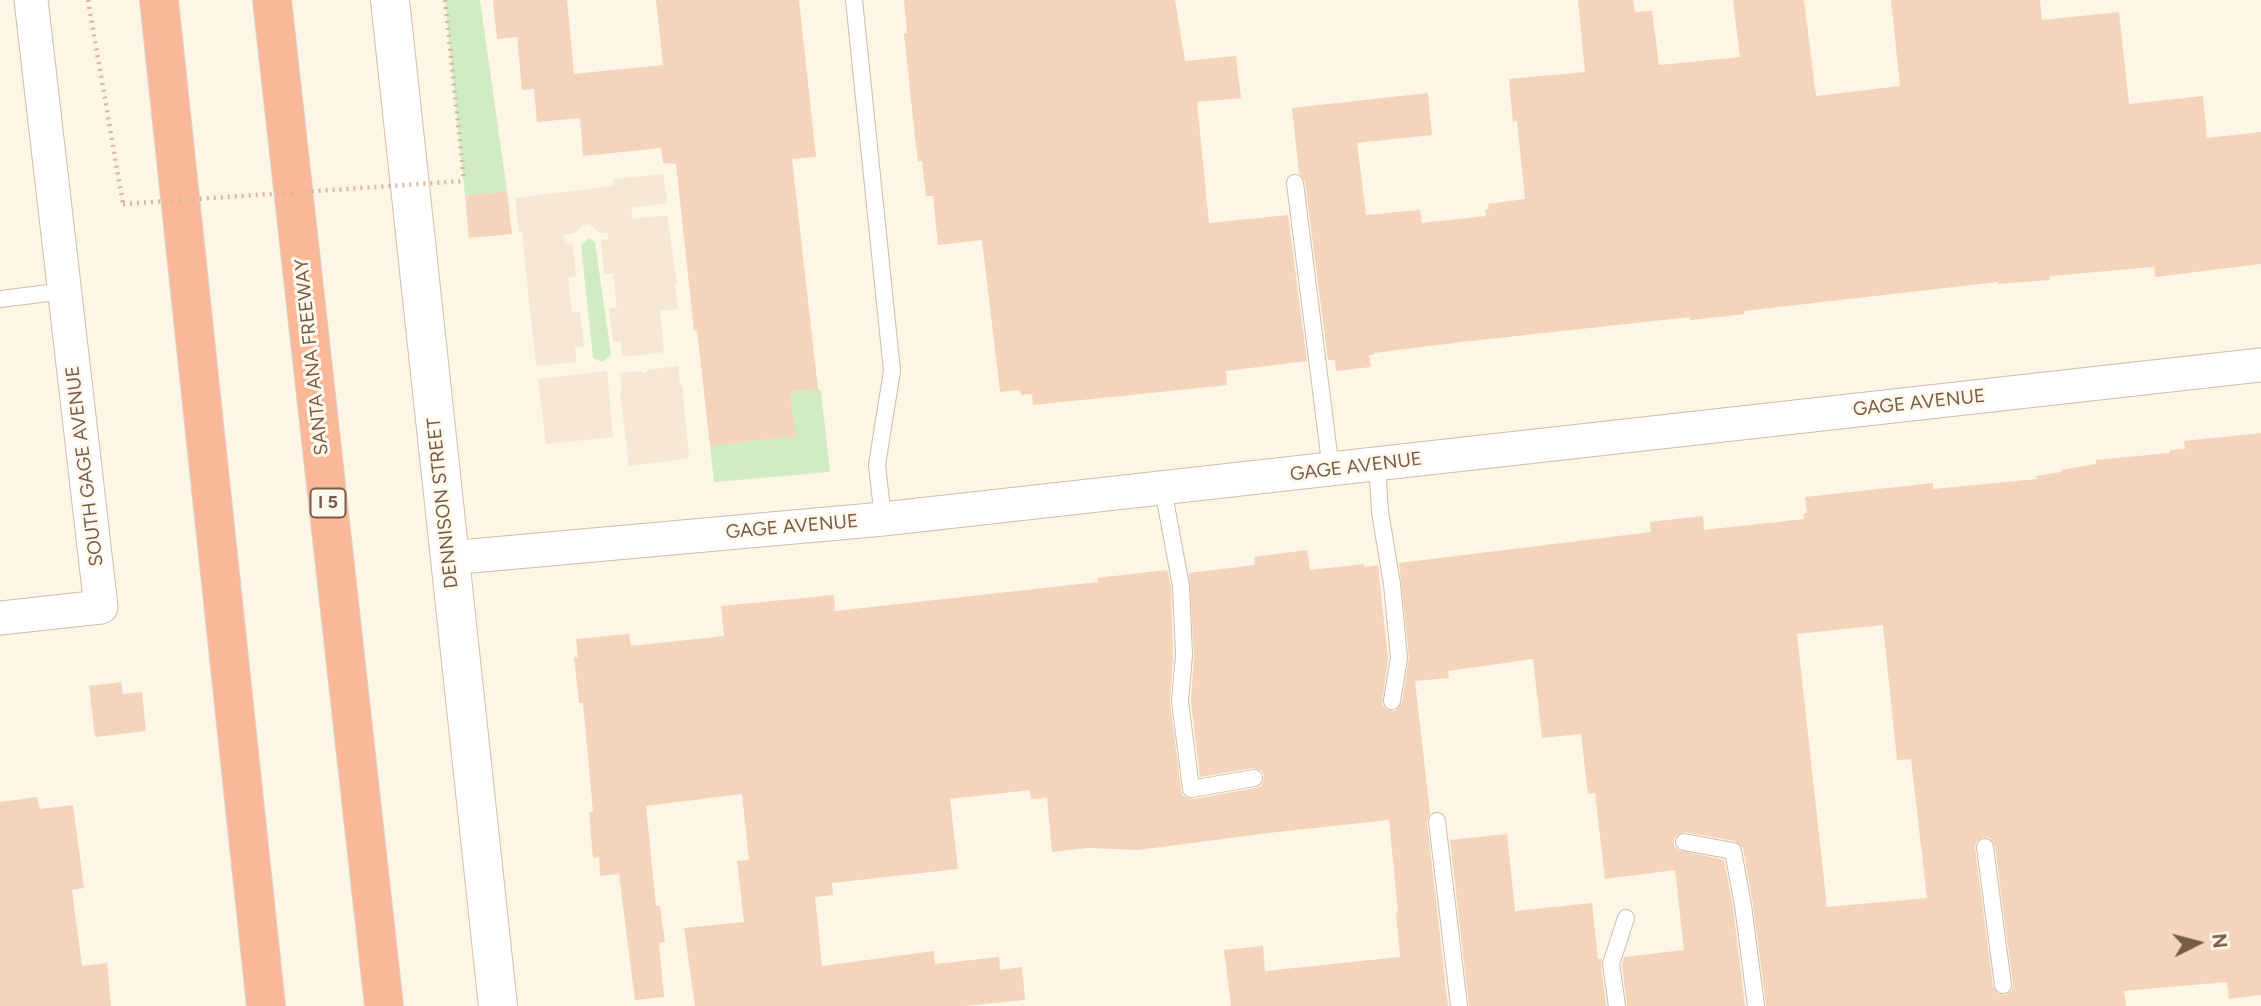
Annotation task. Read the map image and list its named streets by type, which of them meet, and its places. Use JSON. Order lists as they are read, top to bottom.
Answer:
{
  "streets": {
    "highway": ["SANTA ANA FREEWAY", "I 5"],
    "street": ["GAGE AVENUE", "SOUTH GAGE AVENUE", "DENNISON STREET"]
  },
  "crossings": [
    ["GAGE AVENUE", "DENNISON STREET"]
  ],
  "north": "right"
}
